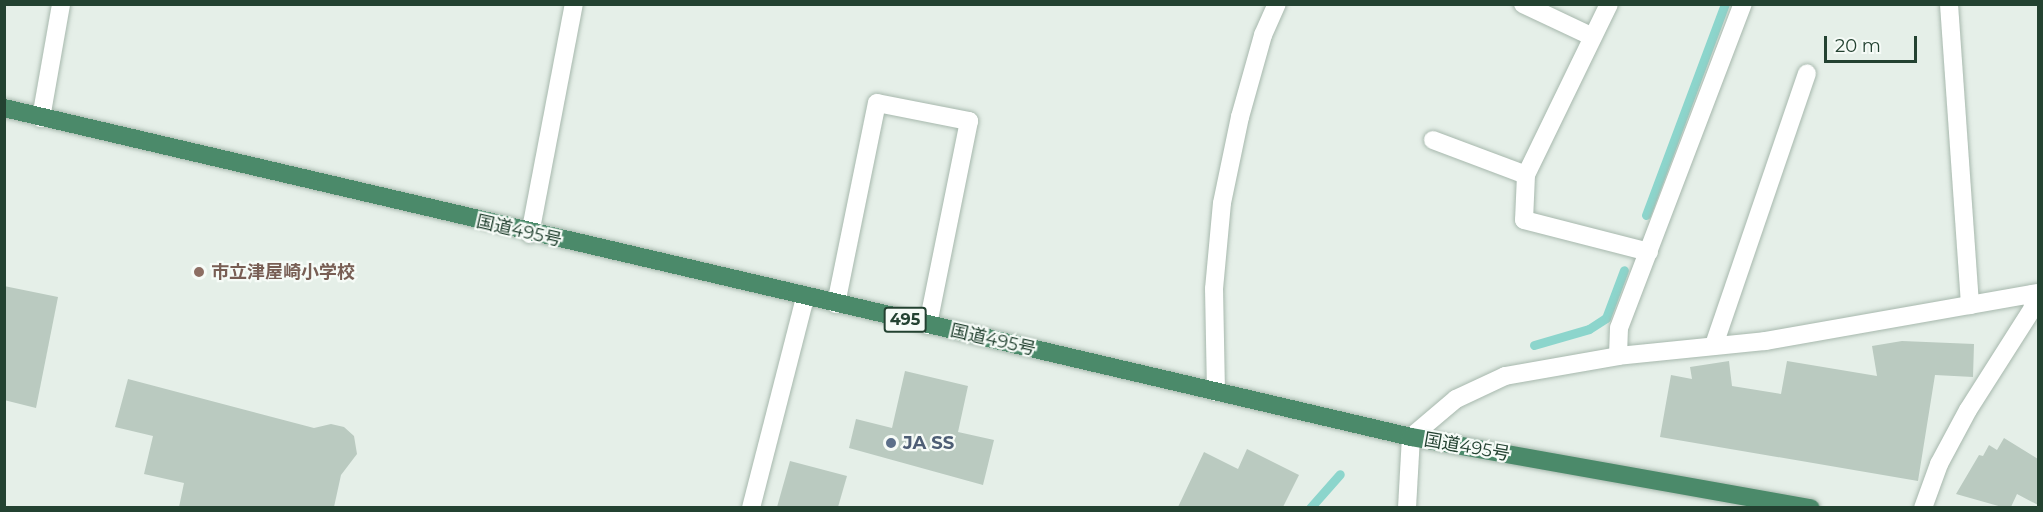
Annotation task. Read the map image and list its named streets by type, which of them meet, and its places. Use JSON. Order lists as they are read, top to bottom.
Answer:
{
  "streets": {
    "highway": ["国道495号", "495"]
  },
  "places": ["市立津屋崎小学校", "JA SS"],
  "scale_bar": "20 m"
}
